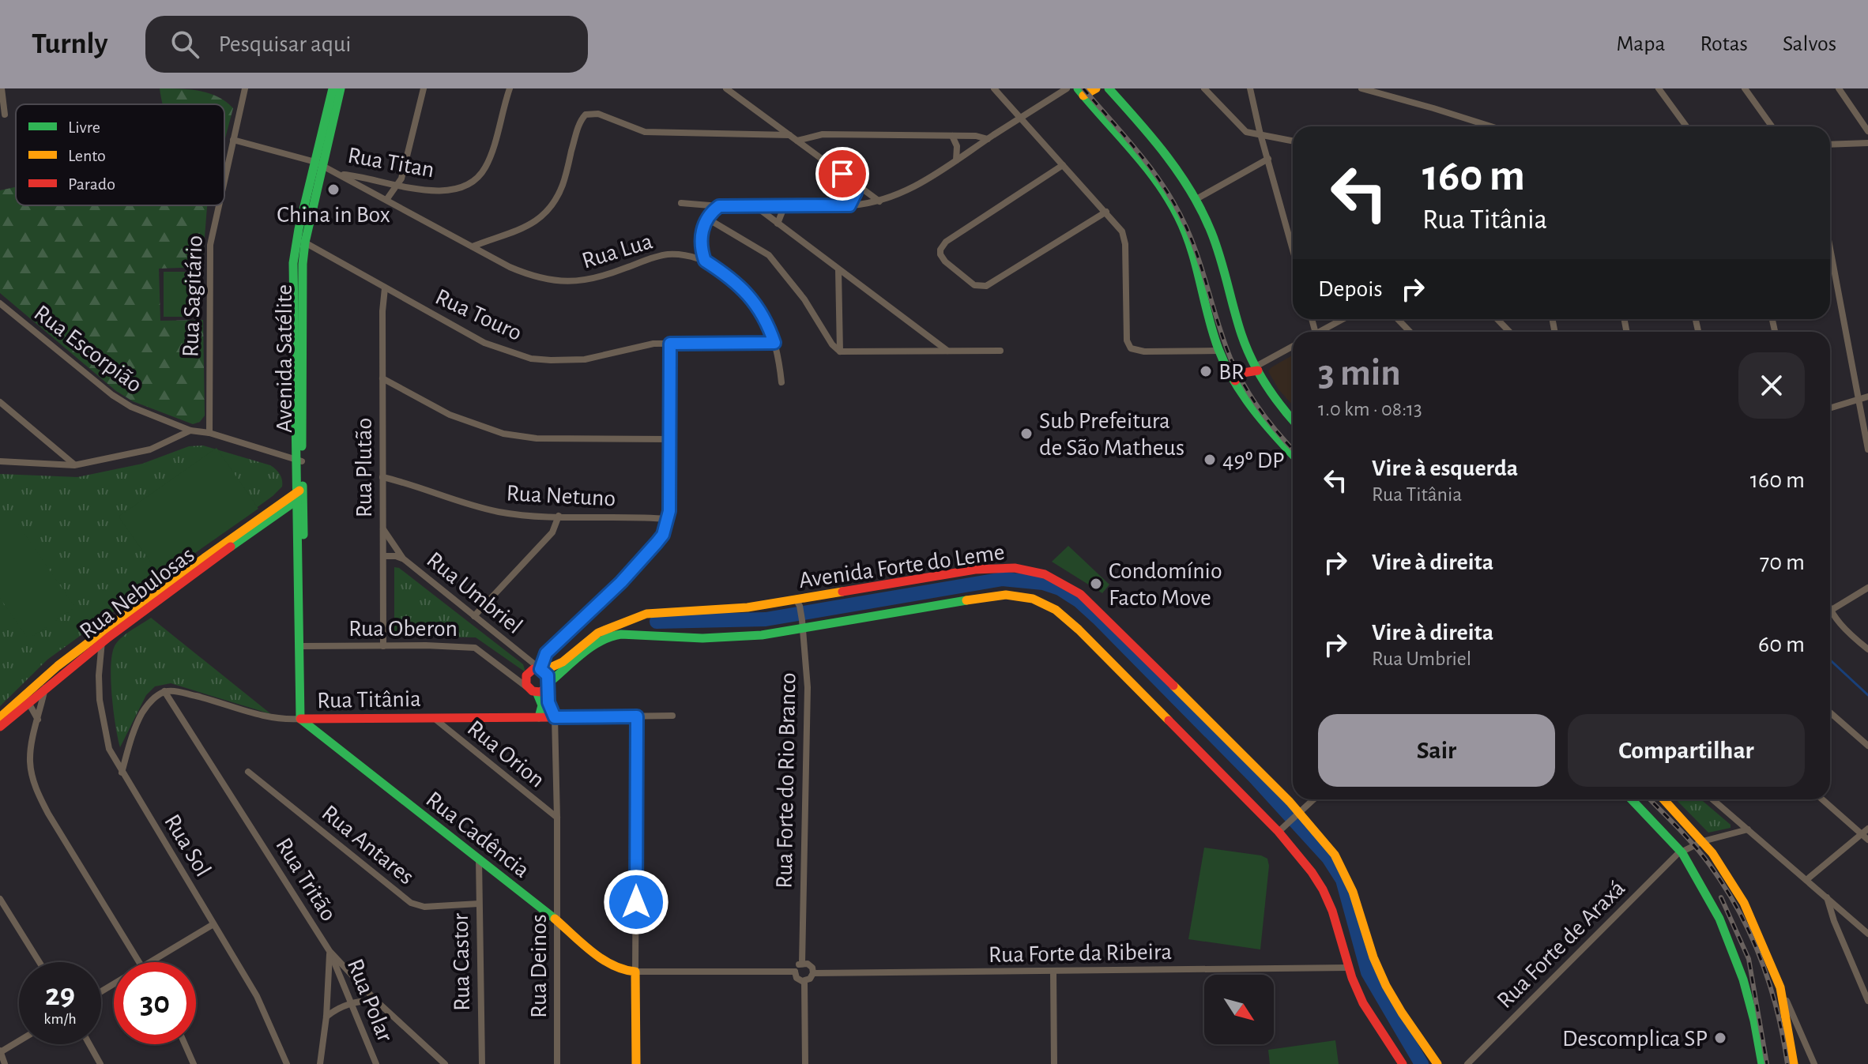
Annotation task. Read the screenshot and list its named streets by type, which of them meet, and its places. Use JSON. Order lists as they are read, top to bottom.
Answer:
{
  "streets": {
    "main road": [
      "Avenida Satélite",
      "Avenida Forte do Leme",
      "Rua Nebulosas",
      "Rua Titânia",
      "Rua Cadência"
    ],
    "street": [
      "Rua Titan",
      "Rua Lua",
      "Rua Sagitário",
      "Rua Touro",
      "Rua Escorpião",
      "Rua Plutão",
      "Rua Netuno",
      "Rua Umbriel",
      "Rua Oberon",
      "Rua Orion",
      "Rua Forte do Rio Branco",
      "Rua Antares",
      "Rua Sol",
      "Rua Tritão",
      "Rua Forte de Araxá",
      "Rua Forte da Ribeira",
      "Rua Castor",
      "Rua Deinos",
      "Rua Polar"
    ]
  },
  "crossings": [
    ["Rua Titan", "Rua Lua"],
    ["Rua Titan", "Rua Sagitário"],
    ["Rua Lua", "Rua Touro"],
    ["Rua Sagitário", "Rua Escorpião"],
    ["Rua Touro", "Avenida Satélite"],
    ["Rua Touro", "Rua Plutão"],
    ["Rua Escorpião", "Avenida Satélite"],
    ["Avenida Satélite", "Rua Nebulosas"],
    ["Avenida Satélite", "Rua Oberon"],
    ["Avenida Satélite", "Rua Titânia"],
    ["Avenida Satélite", "Rua Cadência"],
    ["Rua Plutão", "Rua Netuno"],
    ["Rua Plutão", "Rua Umbriel"],
    ["Rua Plutão", "Rua Oberon"],
    ["Avenida Forte do Leme", "Rua Umbriel"],
    ["Avenida Forte do Leme", "Rua Oberon"],
    ["Avenida Forte do Leme", "Rua Forte do Rio Branco"],
    ["Avenida Forte do Leme", "Rua Forte da Ribeira"],
    ["Rua Nebulosas", "Rua Sol"],
    ["Rua Titânia", "Rua Orion"],
    ["Rua Titânia", "Rua Cadência"],
    ["Rua Titânia", "Rua Tritão"],
    ["Rua Titânia", "Rua Deinos"],
    ["Rua Orion", "Rua Deinos"],
    ["Rua Forte do Rio Branco", "Rua Forte da Ribeira"],
    ["Rua Cadência", "Rua Castor"],
    ["Rua Cadência", "Rua Deinos"],
    ["Rua Antares", "Rua Castor"],
    ["Rua Tritão", "Rua Polar"]
  ],
  "places": [
    "China in Box",
    "BR",
    "Sub Prefeitura de São Matheus",
    "49º DP",
    "Condomínio Facto Move",
    "Descomplica SP"
  ],
  "legend": ["Livre", "Lento", "Parado"],
  "north": "bottom right",
  "page": {
    "header": "Turnly",
    "search": "Pesquisar aqui",
    "nav": ["Mapa", "Rotas", "Salvos"],
    "turn": ["160 m", "Rua Titânia"],
    "then": "Depois",
    "heading": ["3 min", "1.0 km · 08:13"],
    "list": [
      {
        "name": "Vire à esquerda",
        "note": "Rua Titânia",
        "value": "160 m"
      },
      {
        "name": "Vire à direita",
        "value": "70 m"
      },
      {
        "name": "Vire à direita",
        "note": "Rua Umbriel",
        "value": "60 m"
      }
    ],
    "buttons": ["Sair", "Compartilhar"],
    "speed": "29 km/h",
    "limit": "30"
  }
}
